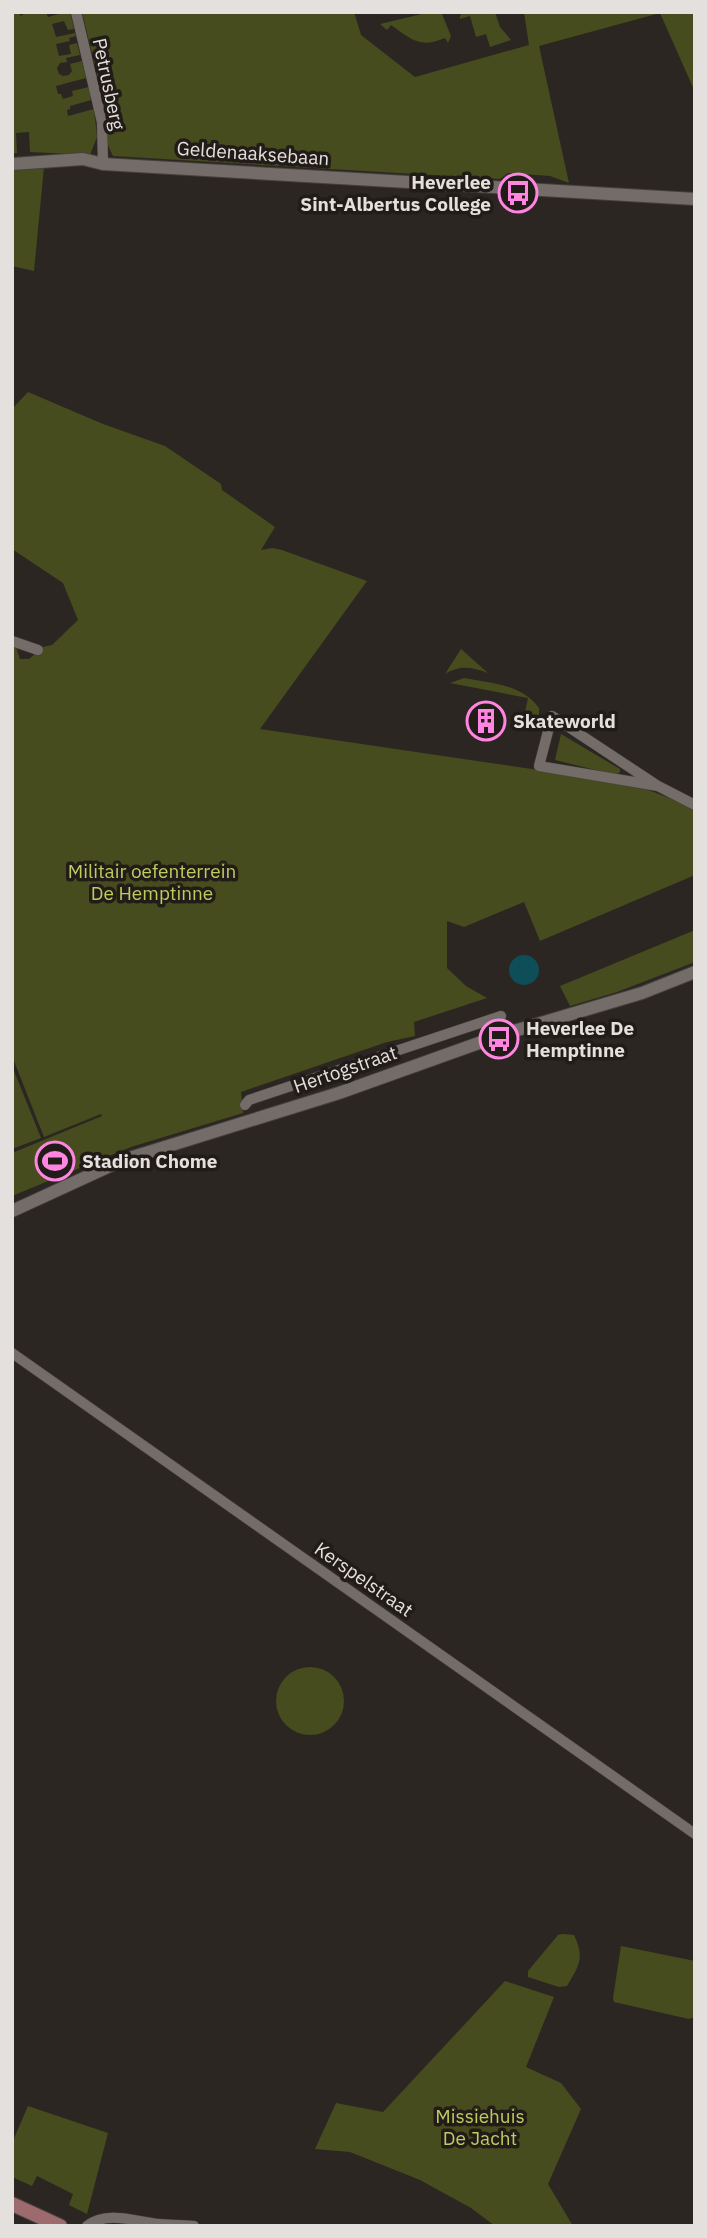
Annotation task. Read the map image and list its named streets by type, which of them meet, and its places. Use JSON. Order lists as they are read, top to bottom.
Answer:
{
  "streets": {
    "street": [
      "Petrusberg",
      "Geldenaaksebaan",
      "Hertogstraat",
      "Kerspelstraat"
    ]
  },
  "crossings": [
    ["Petrusberg", "Geldenaaksebaan"]
  ],
  "parks": ["Militair oefenterrein De Hemptinne", "Missiehuis De Jacht"],
  "places": {
    "bus stop": ["Heverlee Sint-Albertus College", "Heverlee De Hemptinne"],
    "building": ["Skateworld"],
    "sports": ["Stadion Chome"]
  }
}
